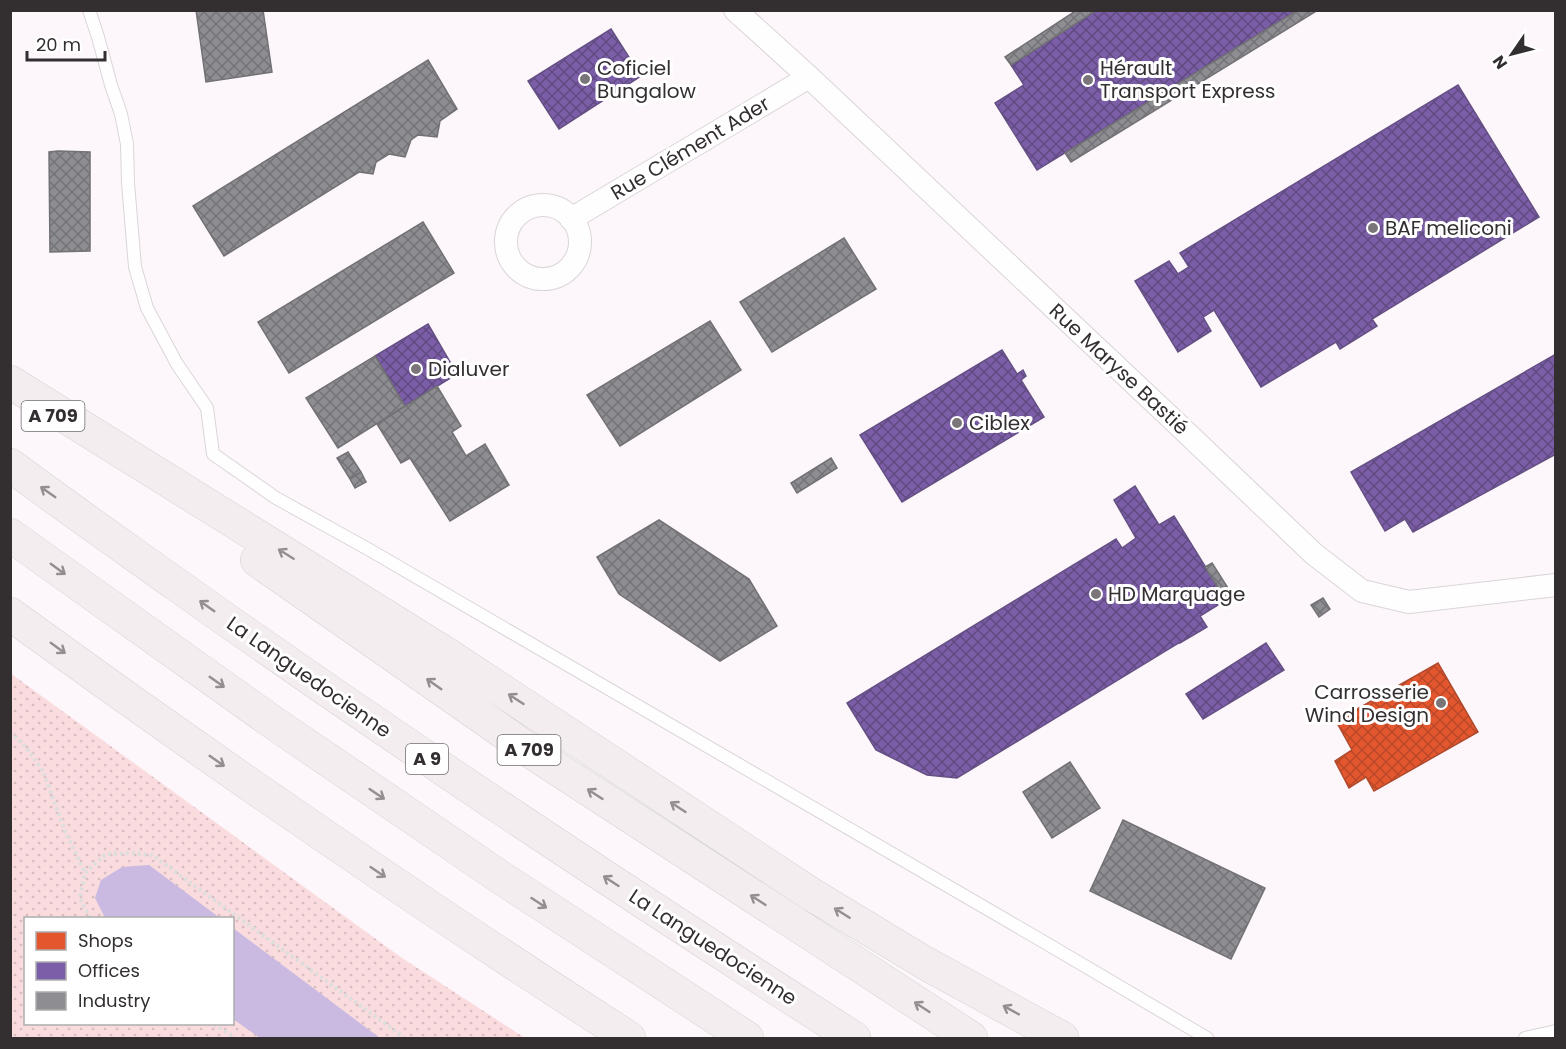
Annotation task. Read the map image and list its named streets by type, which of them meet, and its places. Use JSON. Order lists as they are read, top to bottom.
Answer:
{
  "streets": {
    "highway": ["A 709", "La Languedocienne", "A 9"],
    "street": ["Rue Clément Ader", "Rue Maryse Bastié"]
  },
  "crossings": [
    ["Rue Clément Ader", "Rue Maryse Bastié"]
  ],
  "places": [
    "Coficiel Bungalow",
    "Hérault Transport Express",
    "BAF meliconi",
    "Dialuver",
    "Ciblex",
    "HD Marquage",
    "Carrosserie Wind Design"
  ],
  "legend": ["Shops", "Offices", "Industry"],
  "scale_bar": "20 m",
  "north": "bottom left"
}
